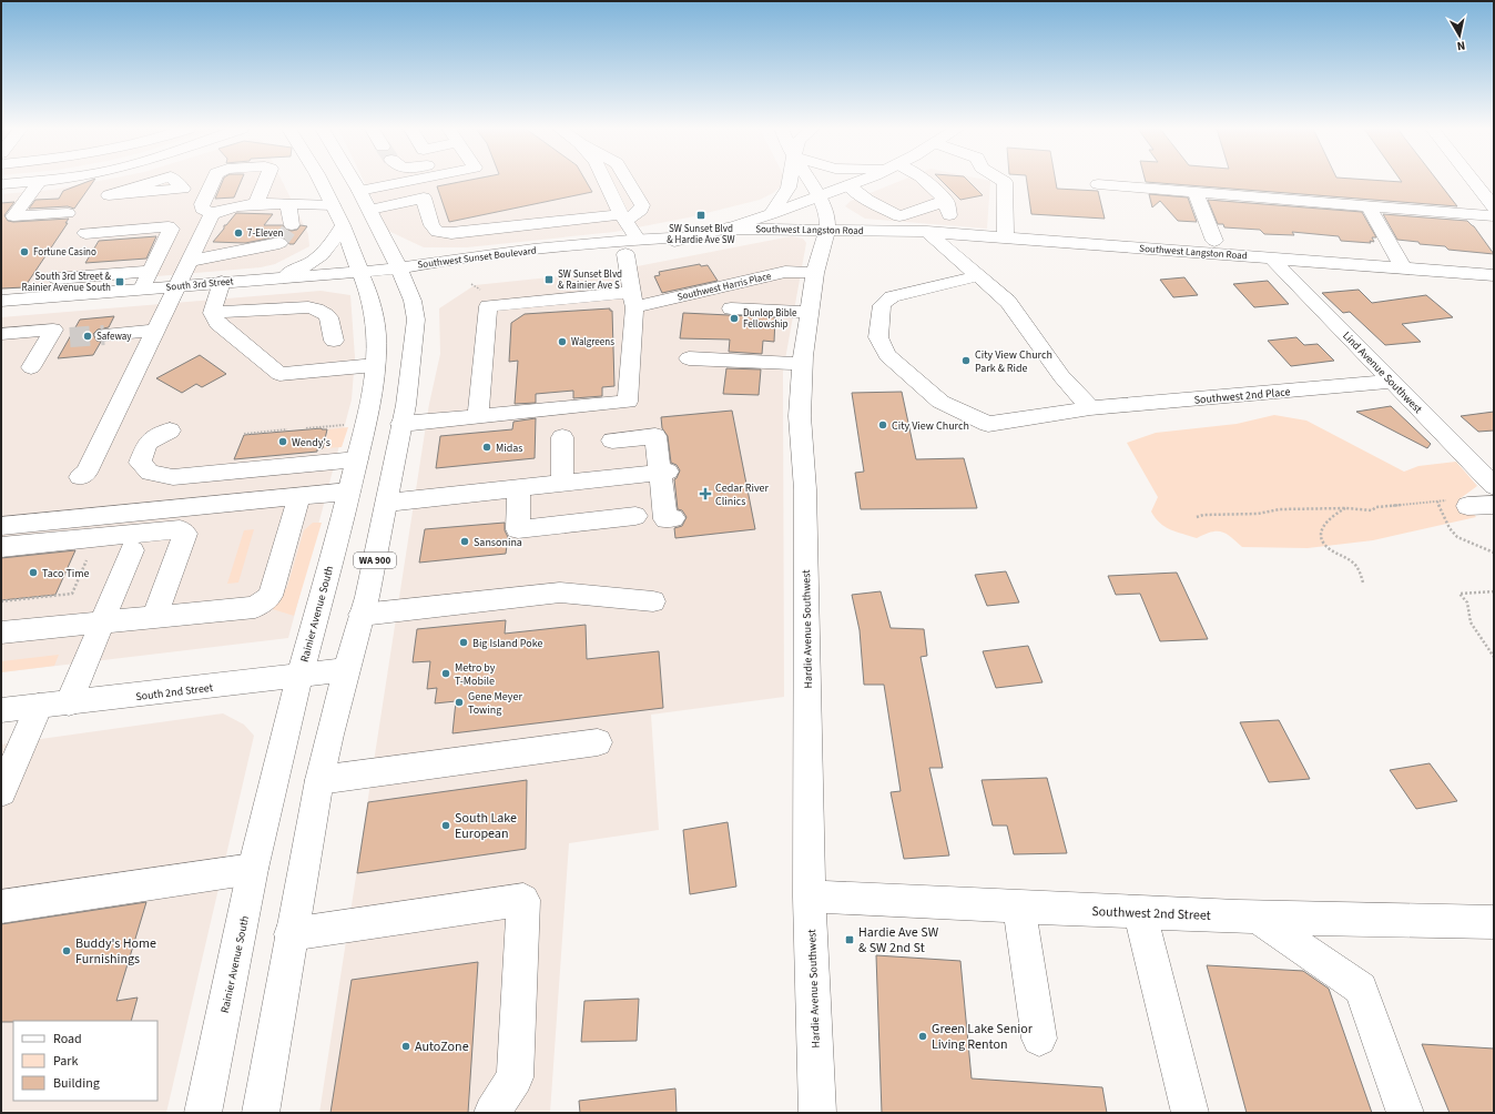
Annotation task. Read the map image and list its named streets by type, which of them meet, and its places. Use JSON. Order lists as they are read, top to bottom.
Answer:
{
  "streets": {
    "street": [
      "Southwest Langston Road",
      "Southwest Sunset Boulevard",
      "South 3rd Street",
      "Southwest Harris Place",
      "Lind Avenue Southwest",
      "Southwest 2nd Place",
      "WA 900",
      "Rainier Avenue South",
      "Hardie Avenue Southwest",
      "South 2nd Street",
      "Southwest 2nd Street"
    ]
  },
  "crossings": [
    ["Southwest Langston Road", "Southwest Sunset Boulevard"],
    ["Southwest Langston Road", "Lind Avenue Southwest"],
    ["Southwest Langston Road", "Hardie Avenue Southwest"],
    ["Southwest Sunset Boulevard", "South 3rd Street"],
    ["Southwest Sunset Boulevard", "WA 900"],
    ["South 3rd Street", "WA 900"],
    ["South 3rd Street", "Rainier Avenue South"],
    ["Southwest Harris Place", "Hardie Avenue Southwest"],
    ["Lind Avenue Southwest", "Southwest 2nd Place"],
    ["WA 900", "South 2nd Street"],
    ["Rainier Avenue South", "South 2nd Street"],
    ["Hardie Avenue Southwest", "Southwest 2nd Street"]
  ],
  "places": {
    "transit": [
      "SW Sunset Blvd & Hardie Ave SW",
      "SW Sunset Blvd & Rainier Ave S",
      "South 3rd Street & Rainier Avenue South",
      "Hardie Ave SW & SW 2nd St"
    ],
    "other": [
      "7-Eleven",
      "Fortune Casino",
      "Dunlop Bible Fellowship",
      "Safeway",
      "Walgreens",
      "City View Church Park & Ride",
      "City View Church",
      "Wendy's",
      "Midas",
      "Sansonina",
      "Taco Time",
      "Big Island Poke",
      "Metro by T-Mobile",
      "Gene Meyer Towing",
      "South Lake European",
      "Buddy's Home Furnishings",
      "Green Lake Senior Living Renton",
      "AutoZone"
    ],
    "health": ["Cedar River Clinics"]
  },
  "legend": ["Road", "Park", "Building"],
  "north": "bottom"
}
